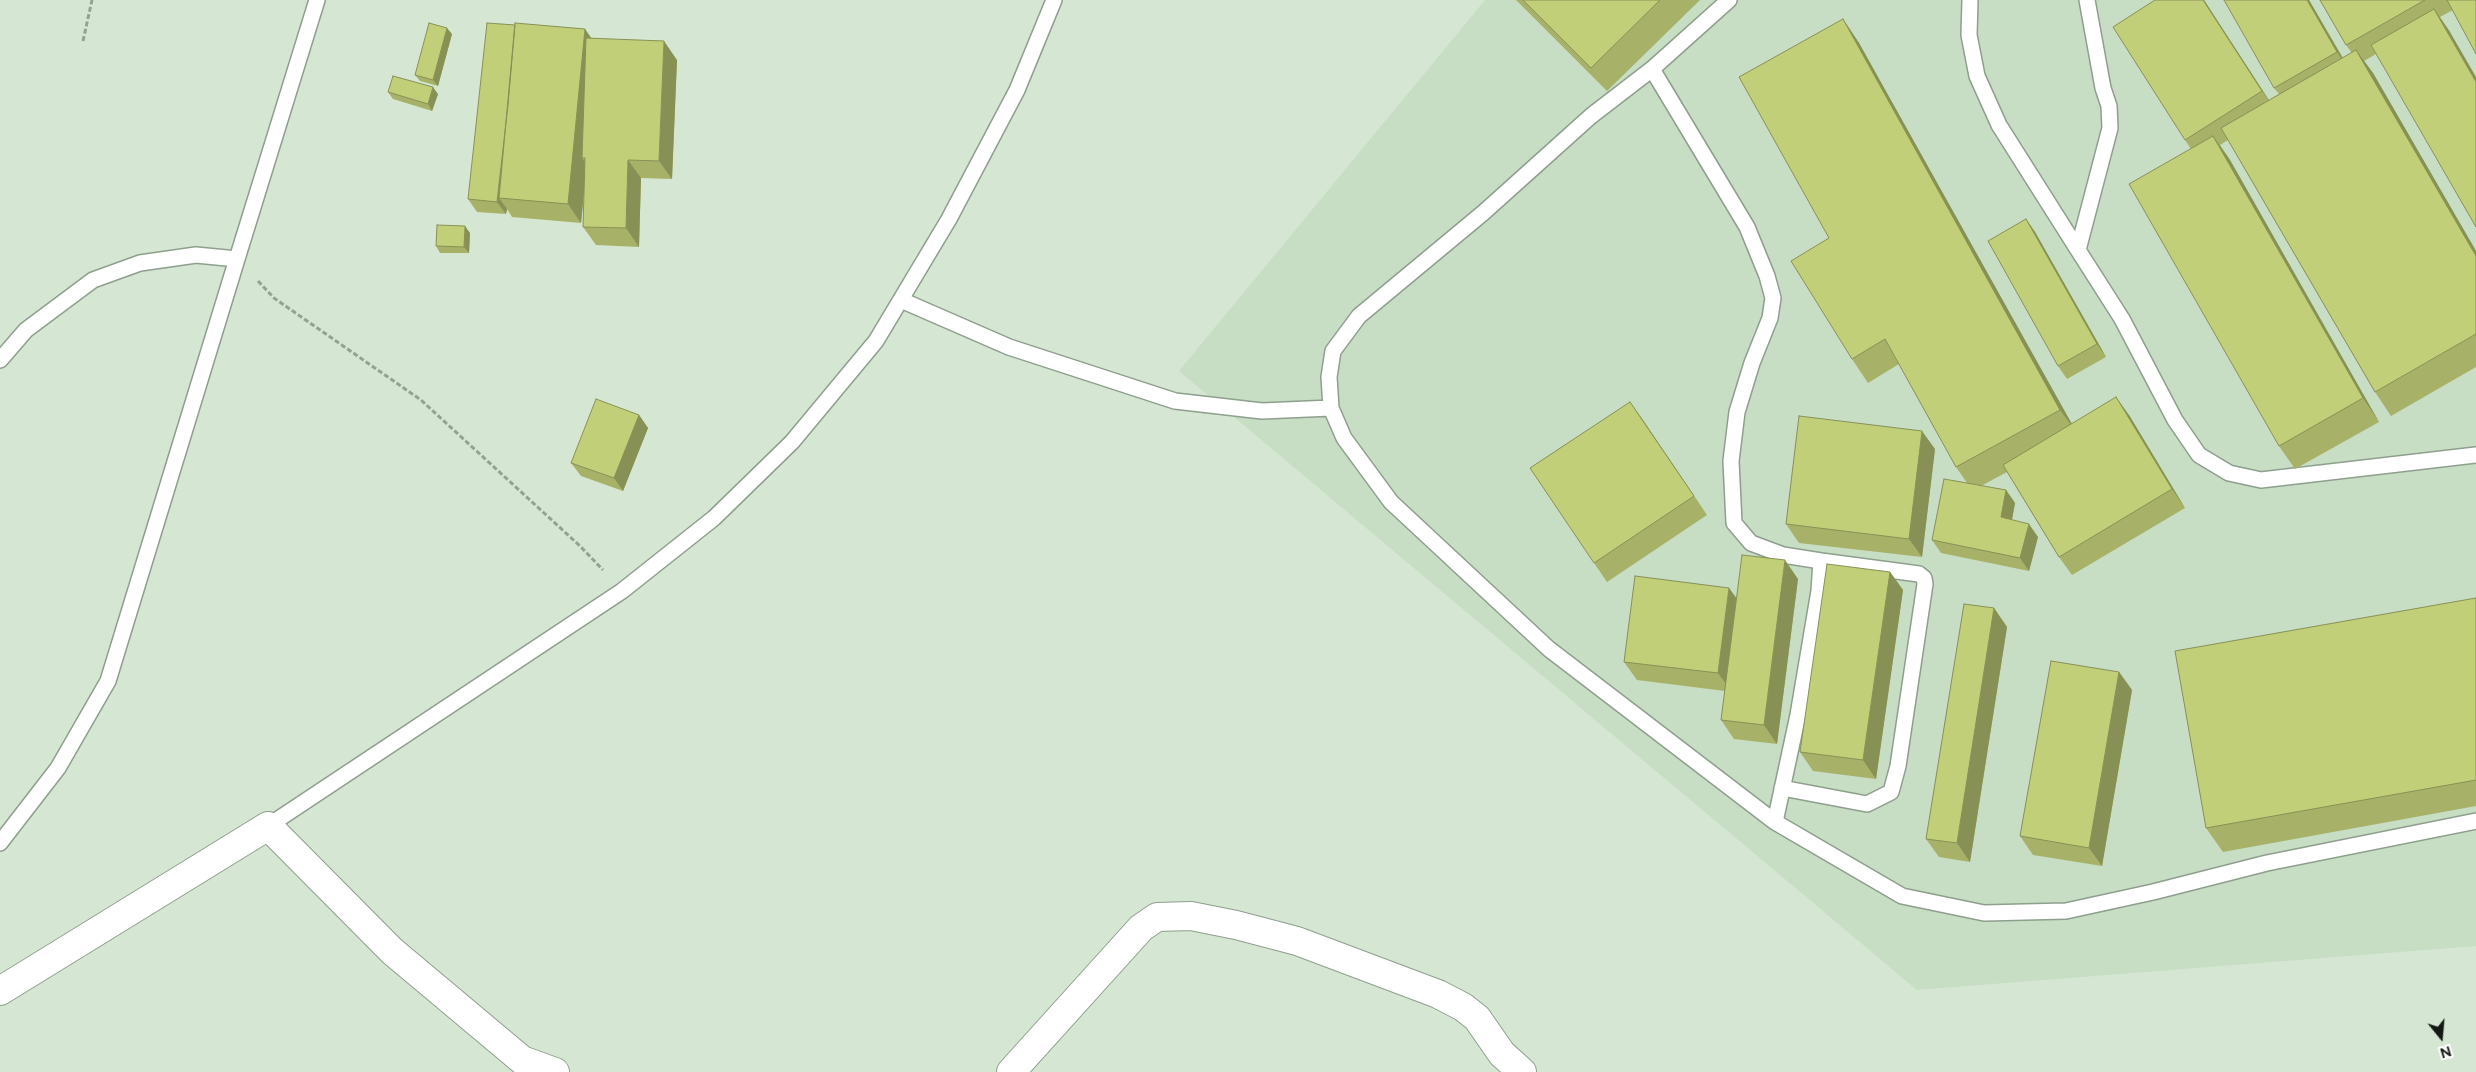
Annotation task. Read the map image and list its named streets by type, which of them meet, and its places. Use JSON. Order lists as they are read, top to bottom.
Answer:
{
  "north": "bottom"
}
